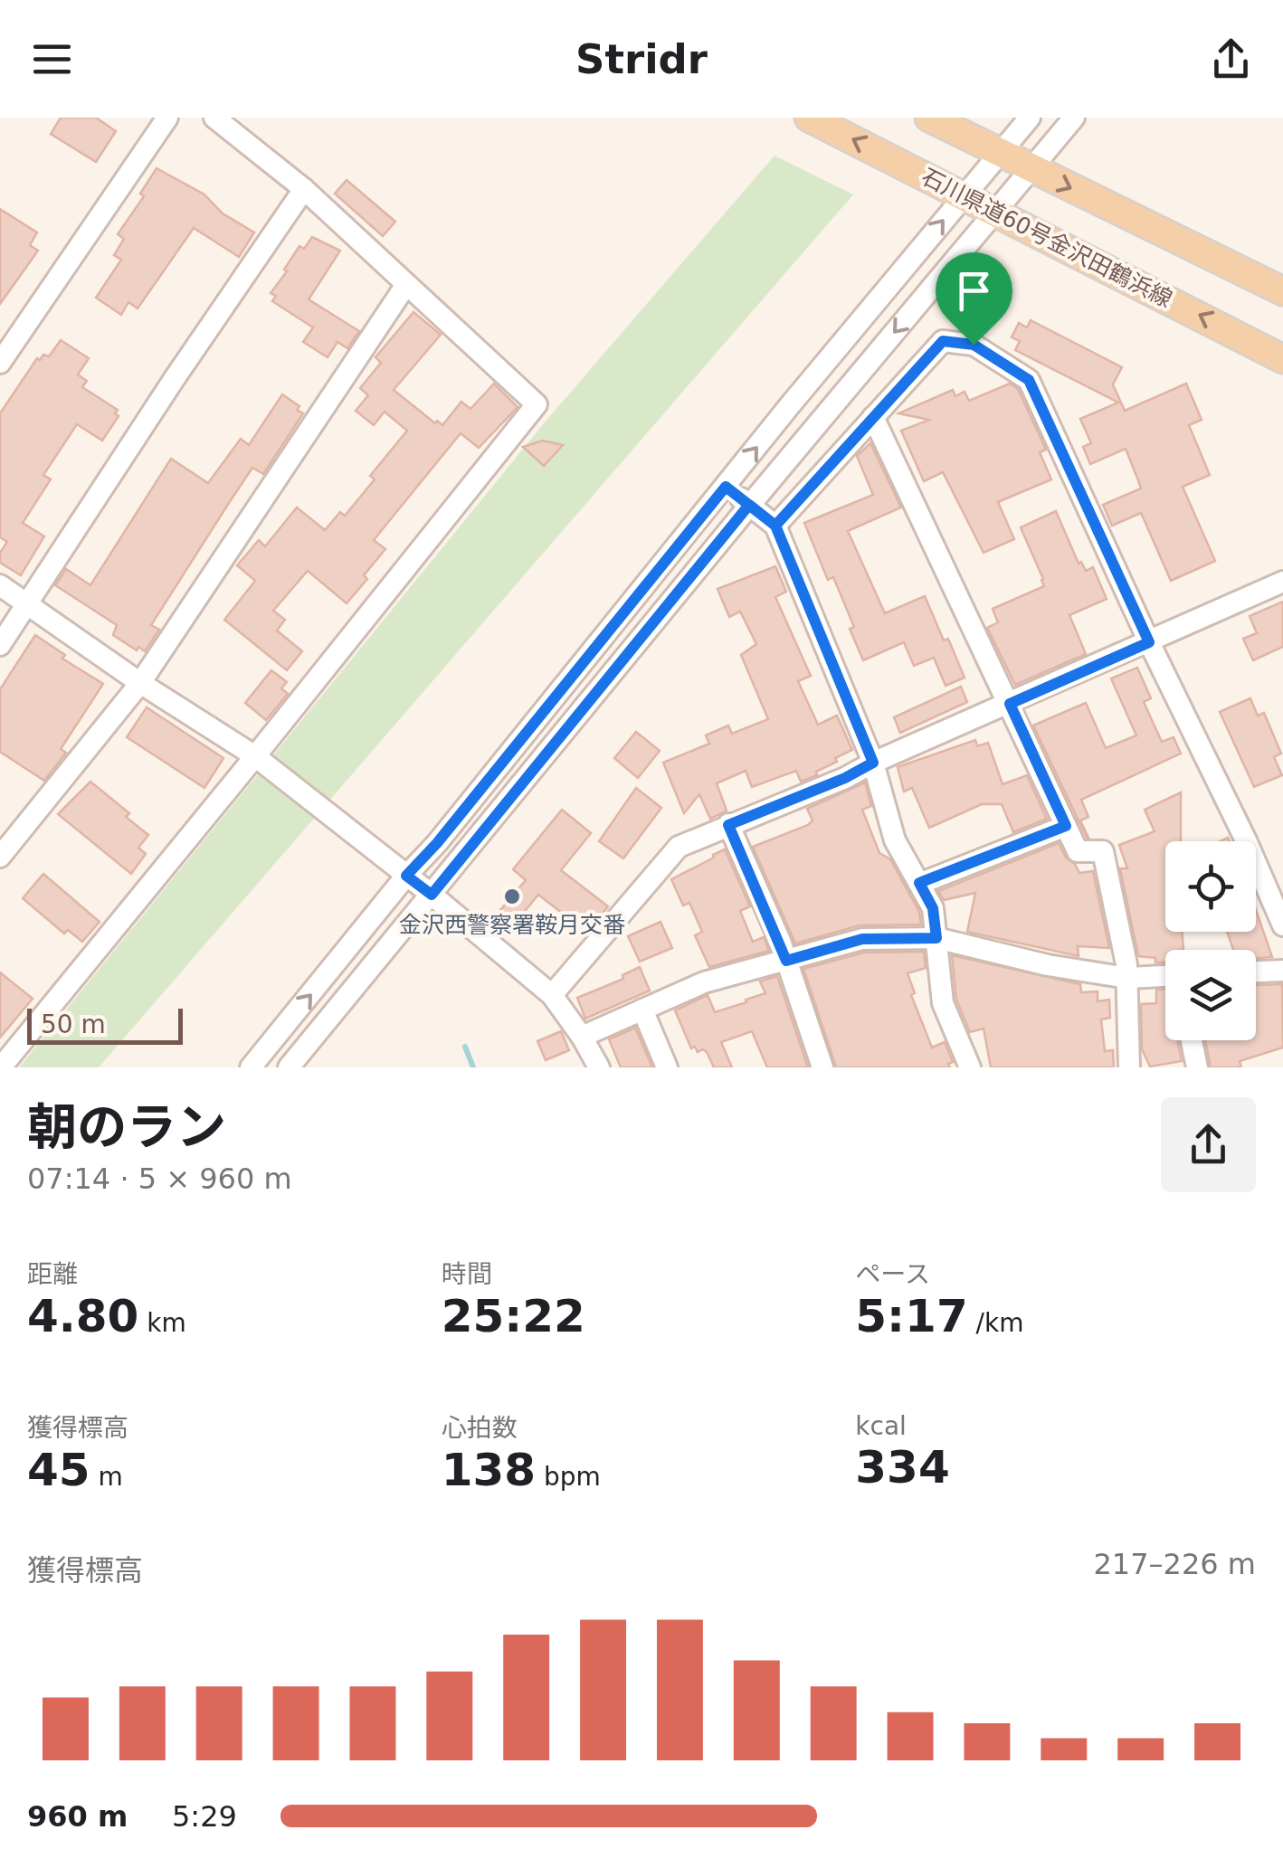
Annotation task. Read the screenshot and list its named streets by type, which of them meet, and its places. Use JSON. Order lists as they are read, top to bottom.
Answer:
{
  "streets": {
    "main road": ["石川県道60号金沢田鶴浜線"]
  },
  "places": ["金沢西警察署鞍月交番"],
  "scale_bar": "50 m",
  "page": {
    "header": "Stridr",
    "scale": "50 m",
    "heading": ["朝のラン", "07:14 · 5 × 960 m"],
    "stats": [
      ["距離", "4.80 km"],
      ["時間", "25:22"],
      ["ペース", "5:17 /km"],
      ["獲得標高", "45 m"],
      ["心拍数", "138 bpm"],
      ["kcal", "334"]
    ],
    "chart": ["獲得標高", "217–226 m"],
    "list": [
      {
        "name": "960 m",
        "note": "5:29"
      }
    ]
  }
}
